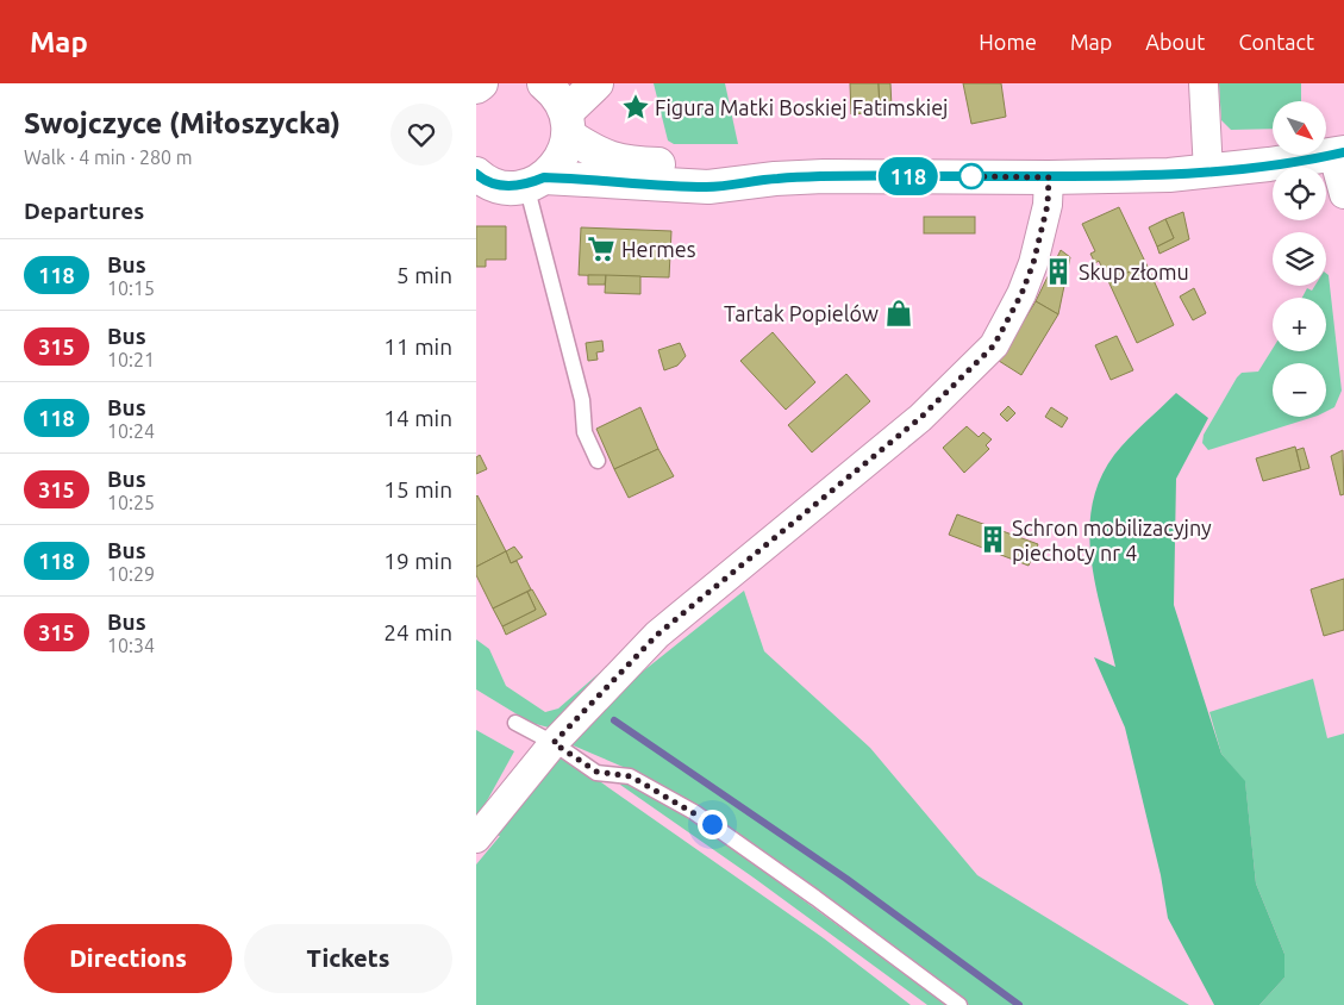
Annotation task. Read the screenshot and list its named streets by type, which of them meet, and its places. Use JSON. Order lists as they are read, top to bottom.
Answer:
{
  "places": {
    "place": ["Figura Matki Boskiej Fatimskiej"],
    "supermarket": ["Hermes"],
    "building": ["Skup złomu", "Schron mobilizacyjny piechoty nr 4"],
    "shop": ["Tartak Popielów"]
  },
  "lines": ["bus line 118"],
  "north": "bottom right",
  "page": {
    "header": "Map",
    "nav": [
      "Home",
      "Map",
      "About",
      "Contact"
    ],
    "heading": [
      ["Swojczyce (Miłoszycka)", "Walk · 4 min · 280 m"],
      "Departures"
    ],
    "on_map": "118",
    "map_buttons": ["+", "−"],
    "list": [
      {
        "mark": "118",
        "name": "Bus",
        "note": "10:15",
        "value": "5 min"
      },
      {
        "mark": "315",
        "name": "Bus",
        "note": "10:21",
        "value": "11 min"
      },
      {
        "mark": "118",
        "name": "Bus",
        "note": "10:24",
        "value": "14 min"
      },
      {
        "mark": "315",
        "name": "Bus",
        "note": "10:25",
        "value": "15 min"
      },
      {
        "mark": "118",
        "name": "Bus",
        "note": "10:29",
        "value": "19 min"
      },
      {
        "mark": "315",
        "name": "Bus",
        "note": "10:34",
        "value": "24 min"
      }
    ],
    "buttons": ["Directions", "Tickets"]
  }
}
